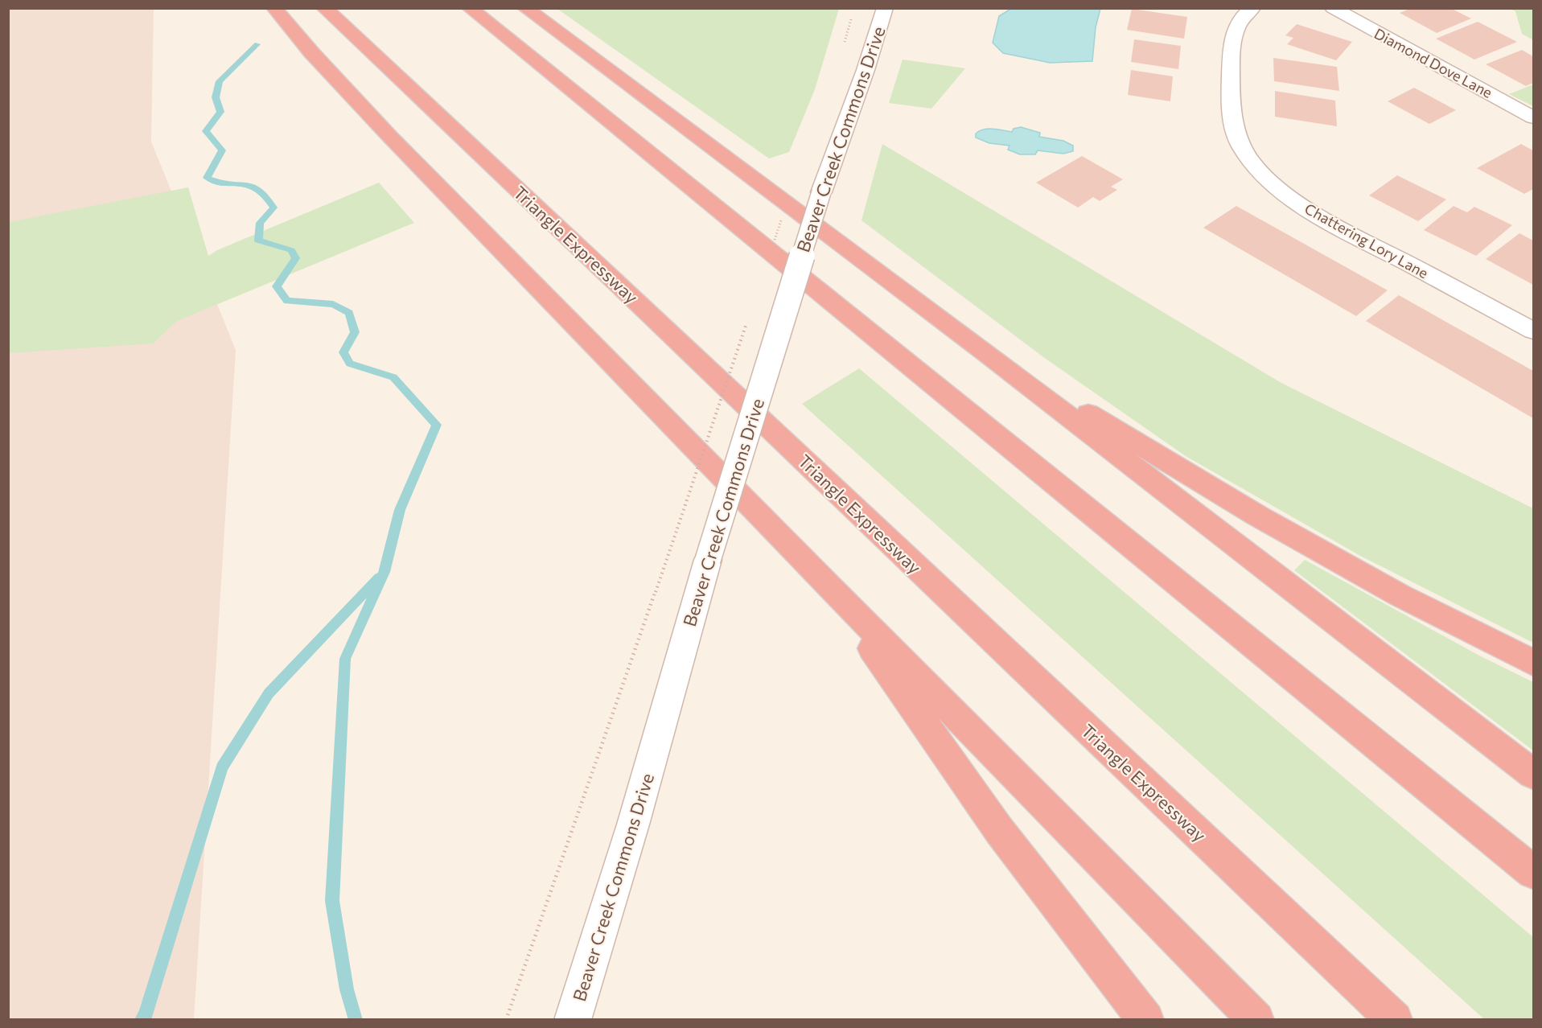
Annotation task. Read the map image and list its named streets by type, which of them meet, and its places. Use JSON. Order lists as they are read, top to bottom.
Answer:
{
  "streets": {
    "highway": ["Triangle Expressway"],
    "street": ["Diamond Dove Lane", "Beaver Creek Commons Drive", "Chattering Lory Lane"]
  }
}
